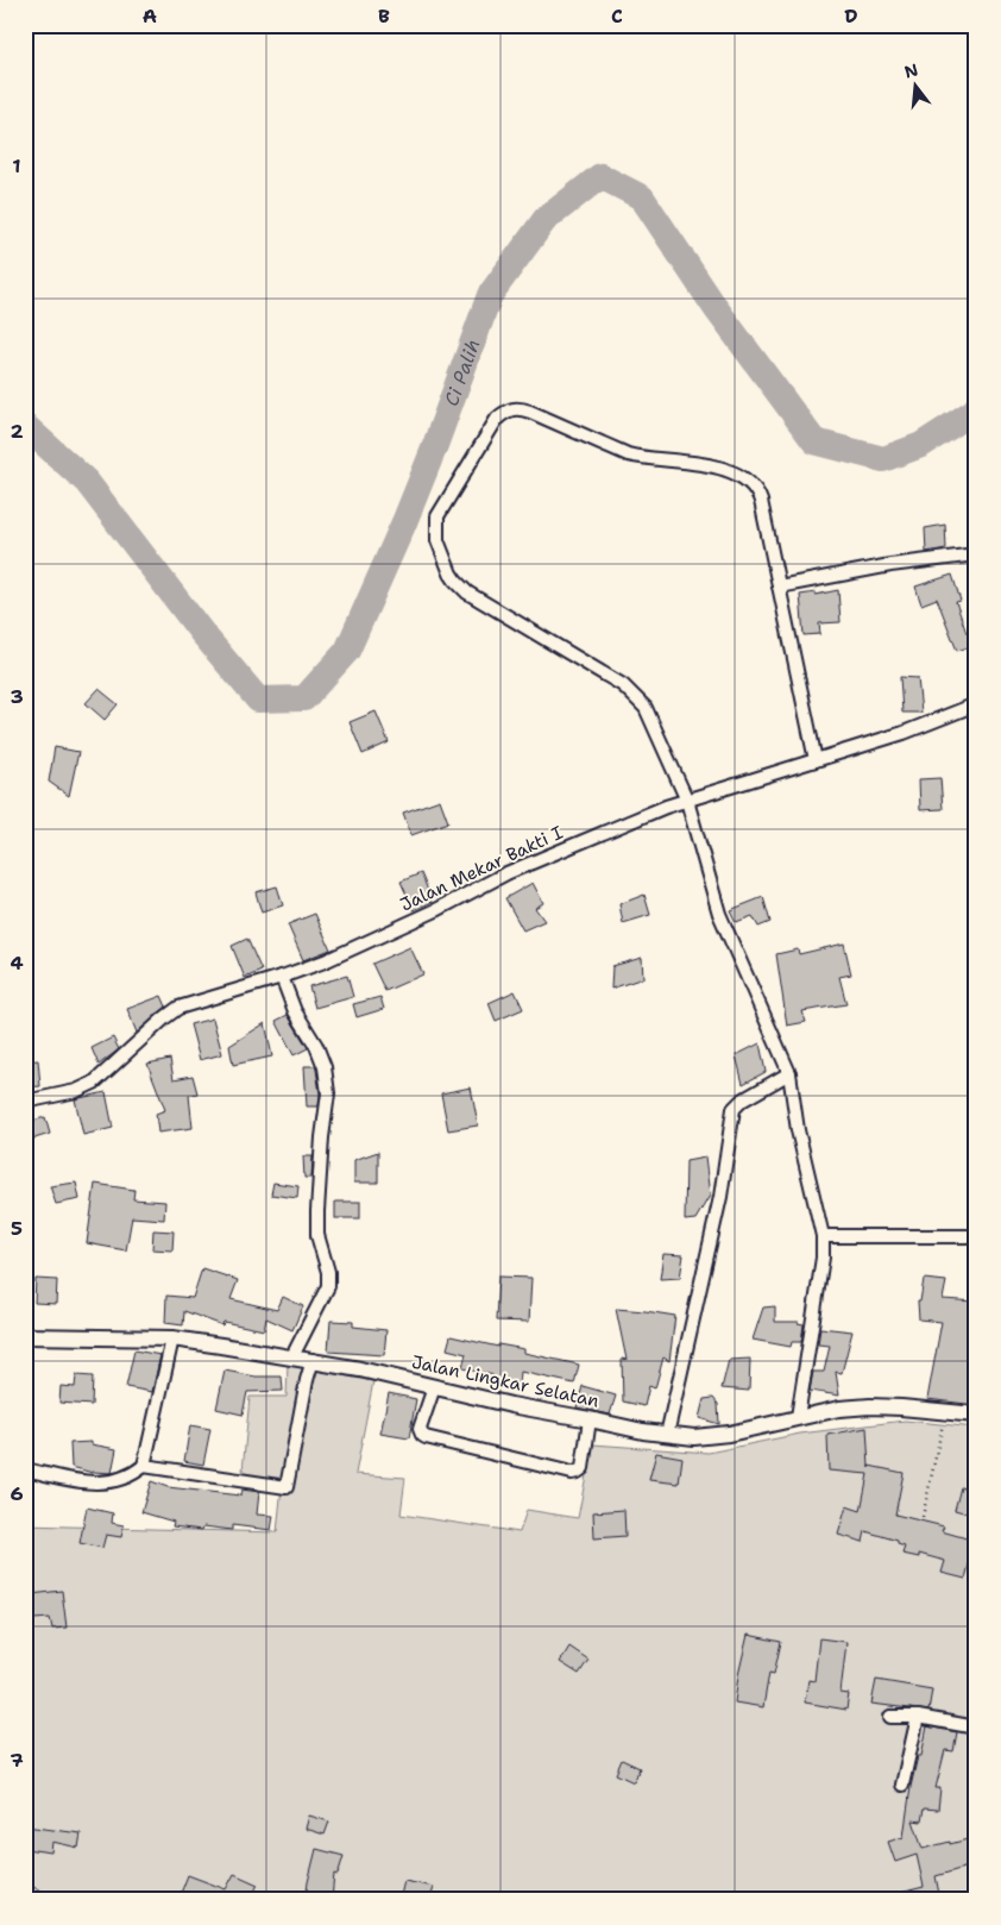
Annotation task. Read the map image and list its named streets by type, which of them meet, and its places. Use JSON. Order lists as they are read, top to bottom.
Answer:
{
  "streets": {
    "street": ["Jalan Mekar Bakti I", "Jalan Lingkar Selatan"]
  },
  "water": ["Ci Palih"],
  "north": "top",
  "grid": {
    "columns": [
      "A",
      "B",
      "C",
      "D"
    ],
    "rows": [
      "1",
      "2",
      "3",
      "4",
      "5",
      "6",
      "7"
    ]
  }
}
